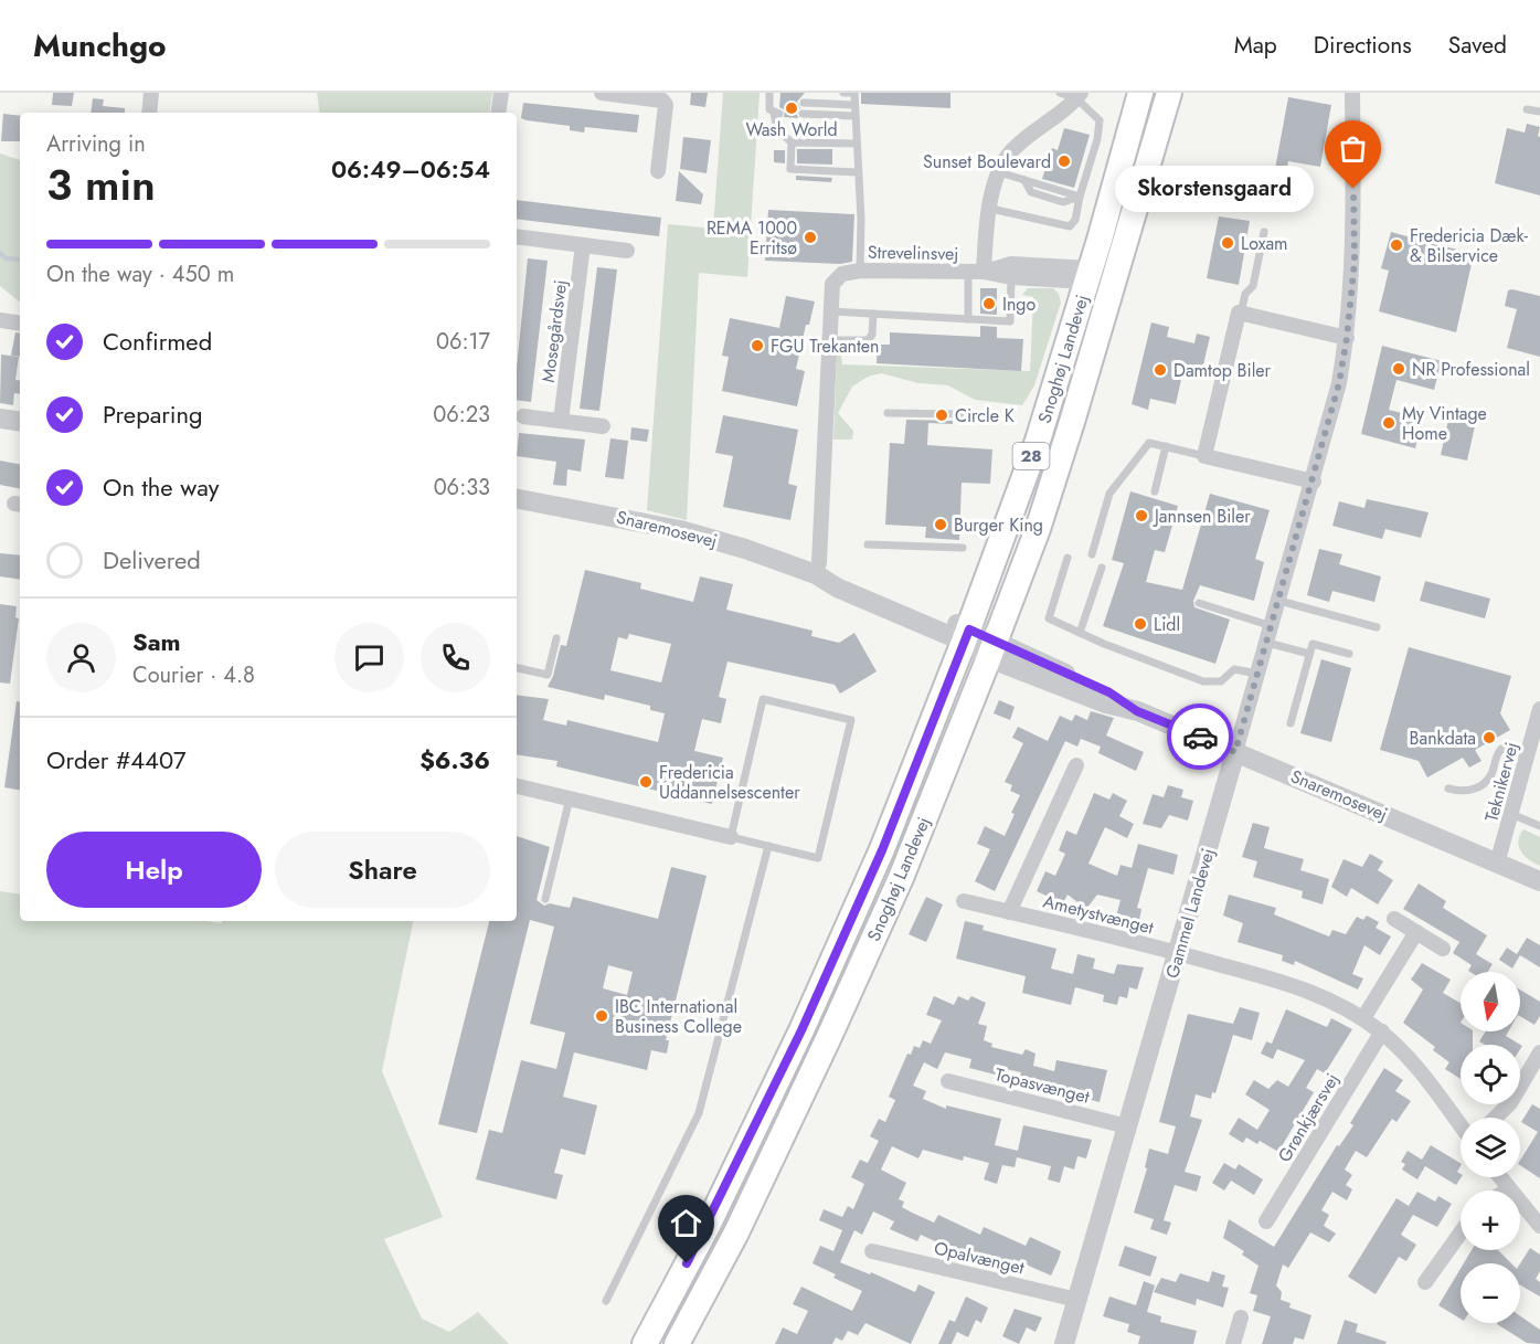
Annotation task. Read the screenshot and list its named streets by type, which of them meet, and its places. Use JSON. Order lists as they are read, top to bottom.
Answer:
{
  "streets": {
    "main road": ["Snoghøj Landevej", "28"],
    "street": [
      "Strevelinsvej",
      "Mosegårdsvej",
      "Snaremosevej",
      "Teknikervej",
      "Gammel Landevej",
      "Ametystvænget",
      "Topasvænget",
      "Grønkjærsvej",
      "Opalvænget"
    ]
  },
  "crossings": [
    ["Strevelinsvej", "Snoghøj Landevej"],
    ["Snoghøj Landevej", "Snaremosevej"],
    ["Snaremosevej", "Teknikervej"],
    ["Snaremosevej", "Gammel Landevej"],
    ["Gammel Landevej", "Ametystvænget"],
    ["Gammel Landevej", "Topasvænget"],
    ["Gammel Landevej", "Opalvænget"]
  ],
  "places": [
    "Wash World",
    "Sunset Boulevard",
    "Skorstensgaard",
    "REMA 1000 Erritsø",
    "Loxam",
    "Fredericia Dæk- & Bilservice",
    "Ingo",
    "FGU Trekanten",
    "NR Professional",
    "Damtop Biler",
    "Circle K",
    "My Vintage Home",
    "Jannsen Biler",
    "Burger King",
    "Lidl",
    "Bankdata",
    "Fredericia Uddannelsescenter",
    "IBC International Business College"
  ],
  "north": "bottom",
  "page": {
    "header": "Munchgo",
    "nav": ["Map", "Directions", "Saved"],
    "heading": ["3 min", "Arriving in", "06:49–06:54"],
    "panel": [
      "Sam",
      "Courier · 4.8",
      "Order #4407",
      "$6.36"
    ],
    "bubble": "Skorstensgaard",
    "bar": "On the way · 450 m",
    "list": [
      ["Confirmed", "06:17"],
      ["Preparing", "06:23"],
      ["On the way", "06:33"],
      "Delivered"
    ],
    "buttons": ["Help", "Share"],
    "map_buttons": ["+", "−"]
  }
}
